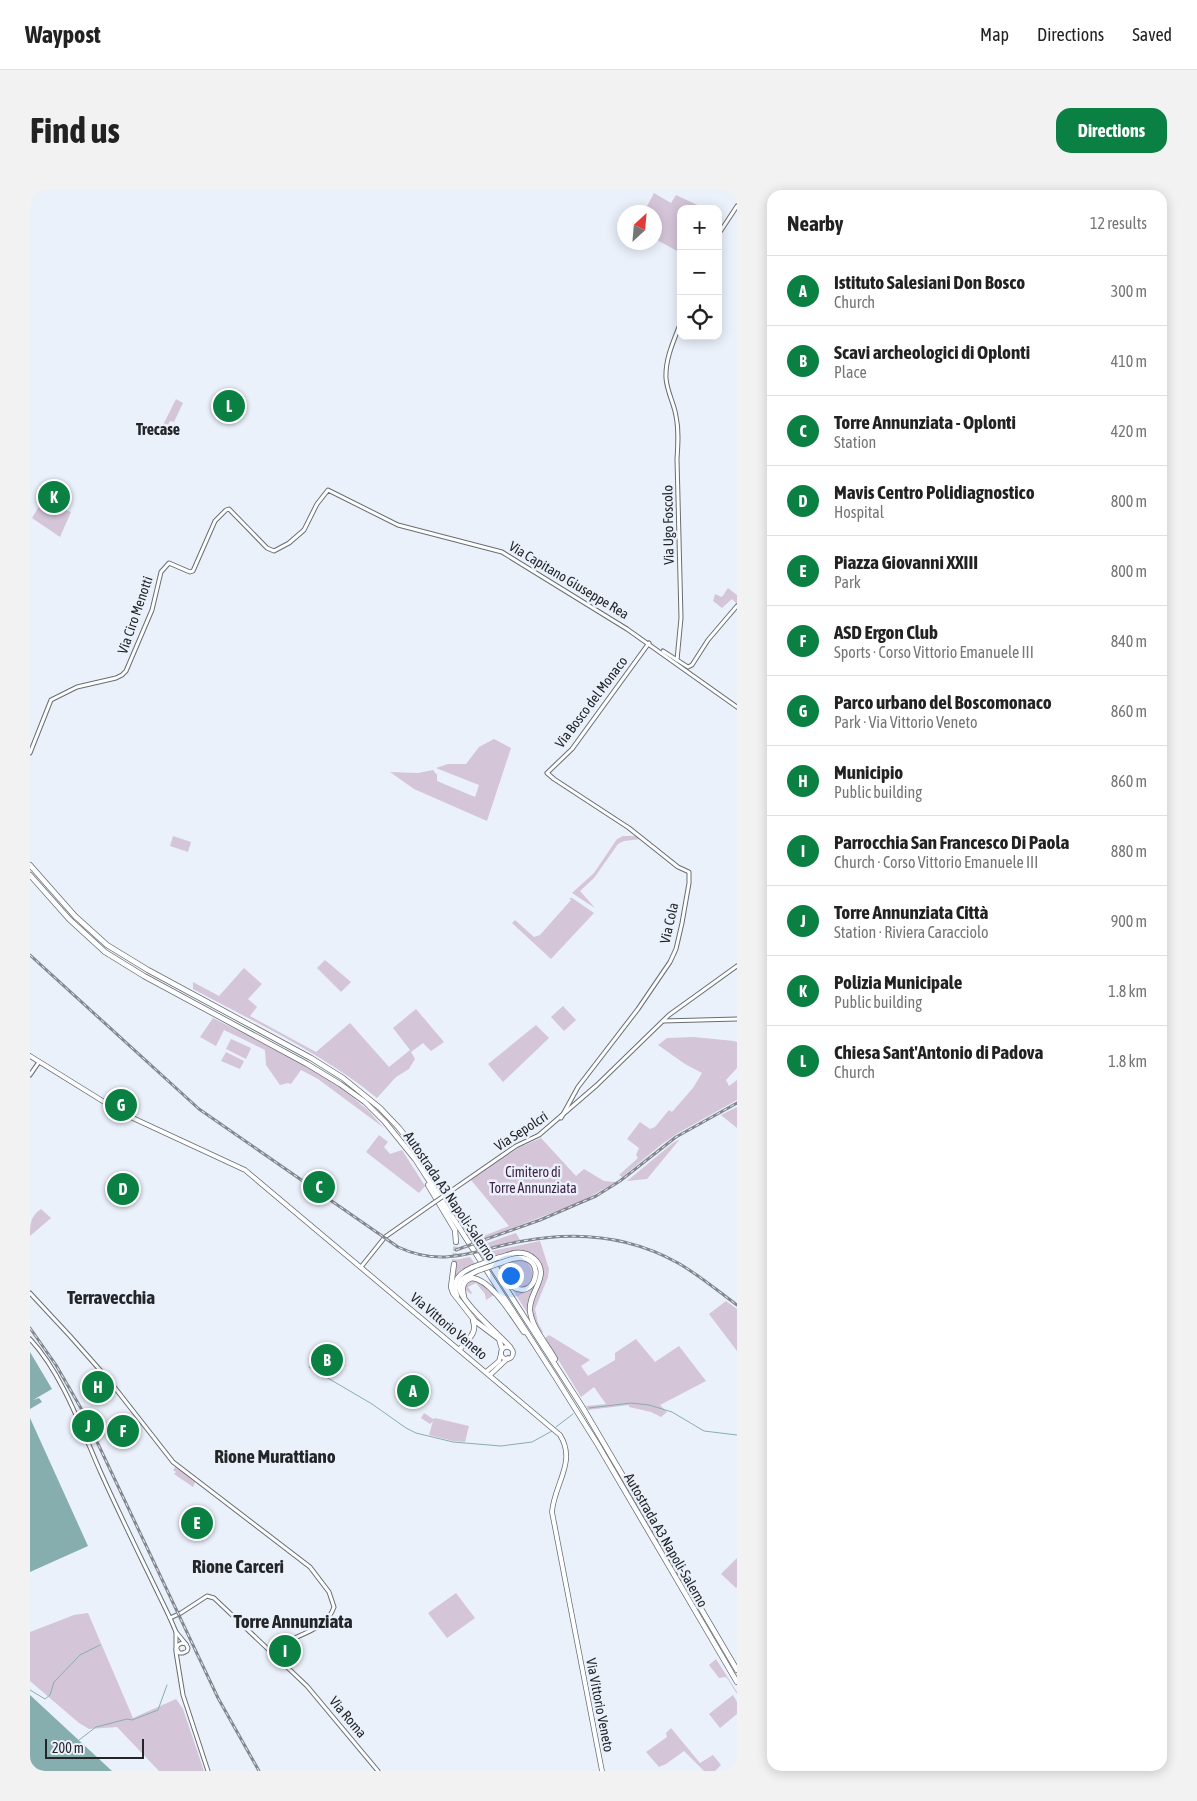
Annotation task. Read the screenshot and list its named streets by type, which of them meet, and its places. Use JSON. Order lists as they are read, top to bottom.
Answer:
{
  "streets": {
    "highway": ["Autostrada A3 Napoli-Salerno"],
    "main road": ["Via Vittorio Veneto"],
    "street": [
      "Via Ugo Foscolo",
      "Via Capitano Giuseppe Rea",
      "Via Ciro Menotti",
      "Via Bosco del Monaco",
      "Via Cola",
      "Via Sepolcri",
      "Via Roma"
    ]
  },
  "crossings": [
    ["Via Capitano Giuseppe Rea", "Via Ciro Menotti"],
    ["Via Capitano Giuseppe Rea", "Via Bosco del Monaco"],
    ["Via Bosco del Monaco", "Via Cola"],
    ["Via Cola", "Via Sepolcri"],
    ["Via Sepolcri", "Via Vittorio Veneto"]
  ],
  "districts": [
    "Trecase",
    "Terravecchia",
    "Rione Murattiano",
    "Rione Carceri",
    "Torre Annunziata"
  ],
  "parks": ["Cimitero di Torre Annunziata"],
  "scale_bar": "200 m",
  "north": "top right",
  "page": {
    "header": "Waypost",
    "nav": ["Map", "Directions", "Saved"],
    "buttons": "Directions",
    "title": "Find us",
    "heading": ["Nearby", "12 results"],
    "map_buttons": ["+", "−"],
    "list": [
      {
        "mark": "A",
        "name": "Istituto Salesiani Don Bosco",
        "note": "Church",
        "value": "300 m"
      },
      {
        "mark": "B",
        "name": "Scavi archeologici di Oplonti",
        "note": "Place",
        "value": "410 m"
      },
      {
        "mark": "C",
        "name": "Torre Annunziata - Oplonti",
        "note": "Station",
        "value": "420 m"
      },
      {
        "mark": "D",
        "name": "Mavis Centro Polidiagnostico",
        "note": "Hospital",
        "value": "800 m"
      },
      {
        "mark": "E",
        "name": "Piazza Giovanni XXIII",
        "note": "Park",
        "value": "800 m"
      },
      {
        "mark": "F",
        "name": "ASD Ergon Club",
        "note": "Sports · Corso Vittorio Emanuele III",
        "value": "840 m"
      },
      {
        "mark": "G",
        "name": "Parco urbano del Boscomonaco",
        "note": "Park · Via Vittorio Veneto",
        "value": "860 m"
      },
      {
        "mark": "H",
        "name": "Municipio",
        "note": "Public building",
        "value": "860 m"
      },
      {
        "mark": "I",
        "name": "Parrocchia San Francesco Di Paola",
        "note": "Church · Corso Vittorio Emanuele III",
        "value": "880 m"
      },
      {
        "mark": "J",
        "name": "Torre Annunziata Città",
        "note": "Station · Riviera Caracciolo",
        "value": "900 m"
      },
      {
        "mark": "K",
        "name": "Polizia Municipale",
        "note": "Public building",
        "value": "1.8 km"
      },
      {
        "mark": "L",
        "name": "Chiesa Sant'Antonio di Padova",
        "note": "Church",
        "value": "1.8 km"
      }
    ],
    "pins": [
      "L",
      "K",
      "G",
      "C",
      "D",
      "B",
      "H",
      "A",
      "J",
      "F",
      "E",
      "I"
    ],
    "scale": "200 m"
  }
}
